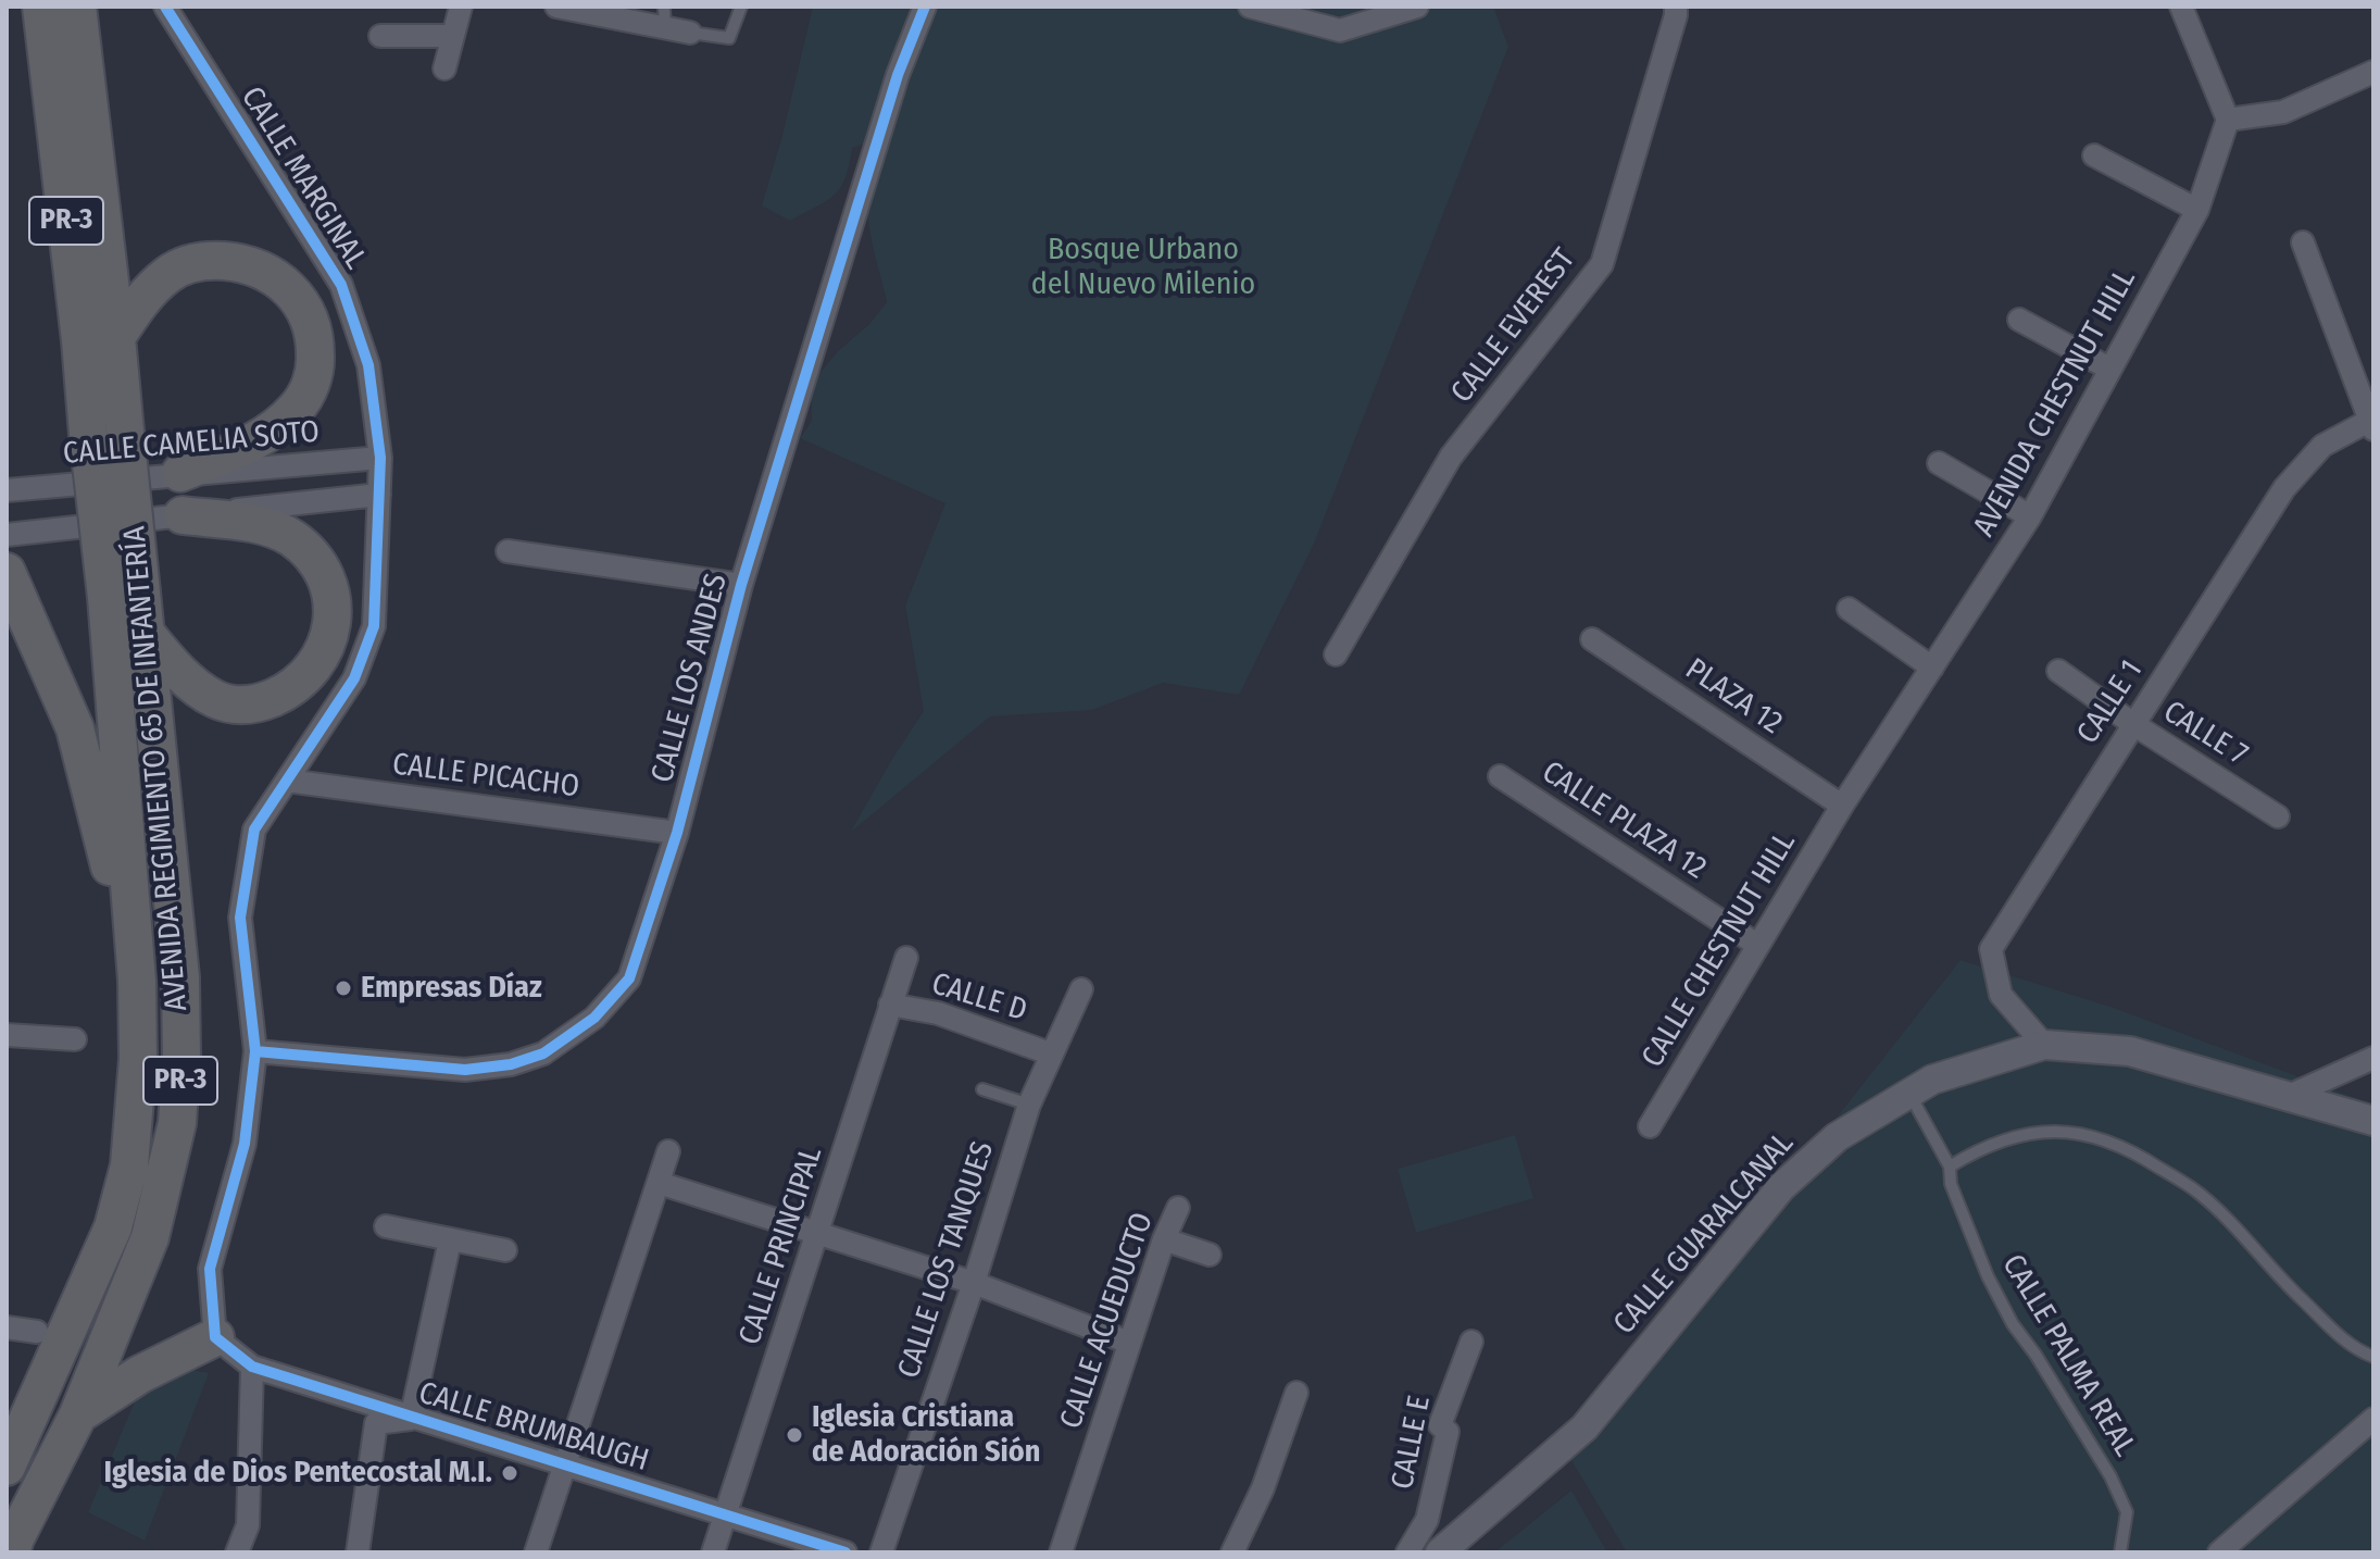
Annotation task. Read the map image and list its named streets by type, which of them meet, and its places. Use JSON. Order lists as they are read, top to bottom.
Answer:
{
  "streets": {
    "highway": ["PR-3", "AVENIDA REGIMIENTO 65 DE INFANTERÍA"],
    "street": [
      "CALLE MARGINAL",
      "CALLE EVEREST",
      "AVENIDA CHESTNUT HILL",
      "CALLE CAMELIA SOTO",
      "CALLE LOS ANDES",
      "PLAZA 12",
      "CALLE 1",
      "CALLE 7",
      "CALLE PICACHO",
      "CALLE PLAZA 12",
      "CALLE CHESTNUT HILL",
      "CALLE D",
      "CALLE GUARALCANAL",
      "CALLE PRINCIPAL",
      "CALLE LOS TANQUES",
      "CALLE ACUEDUCTO",
      "CALLE BRUMBAUGH",
      "CALLE E"
    ],
    "lane": ["CALLE PALMA REAL"]
  },
  "crossings": [
    ["CALLE MARGINAL", "CALLE CAMELIA SOTO"],
    ["CALLE MARGINAL", "CALLE LOS ANDES"],
    ["CALLE MARGINAL", "CALLE PICACHO"],
    ["CALLE MARGINAL", "CALLE BRUMBAUGH"],
    ["AVENIDA CHESTNUT HILL", "PLAZA 12"],
    ["AVENIDA CHESTNUT HILL", "CALLE CHESTNUT HILL"],
    ["CALLE LOS ANDES", "CALLE PICACHO"],
    ["PLAZA 12", "CALLE CHESTNUT HILL"],
    ["CALLE 1", "CALLE 7"],
    ["CALLE 1", "CALLE GUARALCANAL"],
    ["CALLE PLAZA 12", "CALLE CHESTNUT HILL"],
    ["CALLE D", "CALLE PRINCIPAL"],
    ["CALLE D", "CALLE LOS TANQUES"],
    ["CALLE GUARALCANAL", "CALLE PALMA REAL"],
    ["CALLE PRINCIPAL", "CALLE BRUMBAUGH"]
  ],
  "parks": ["Bosque Urbano del Nuevo Milenio"],
  "places": ["Empresas Díaz", "Iglesia Cristiana de Adoración Sión", "Iglesia de Dios Pentecostal M.I."]
}
